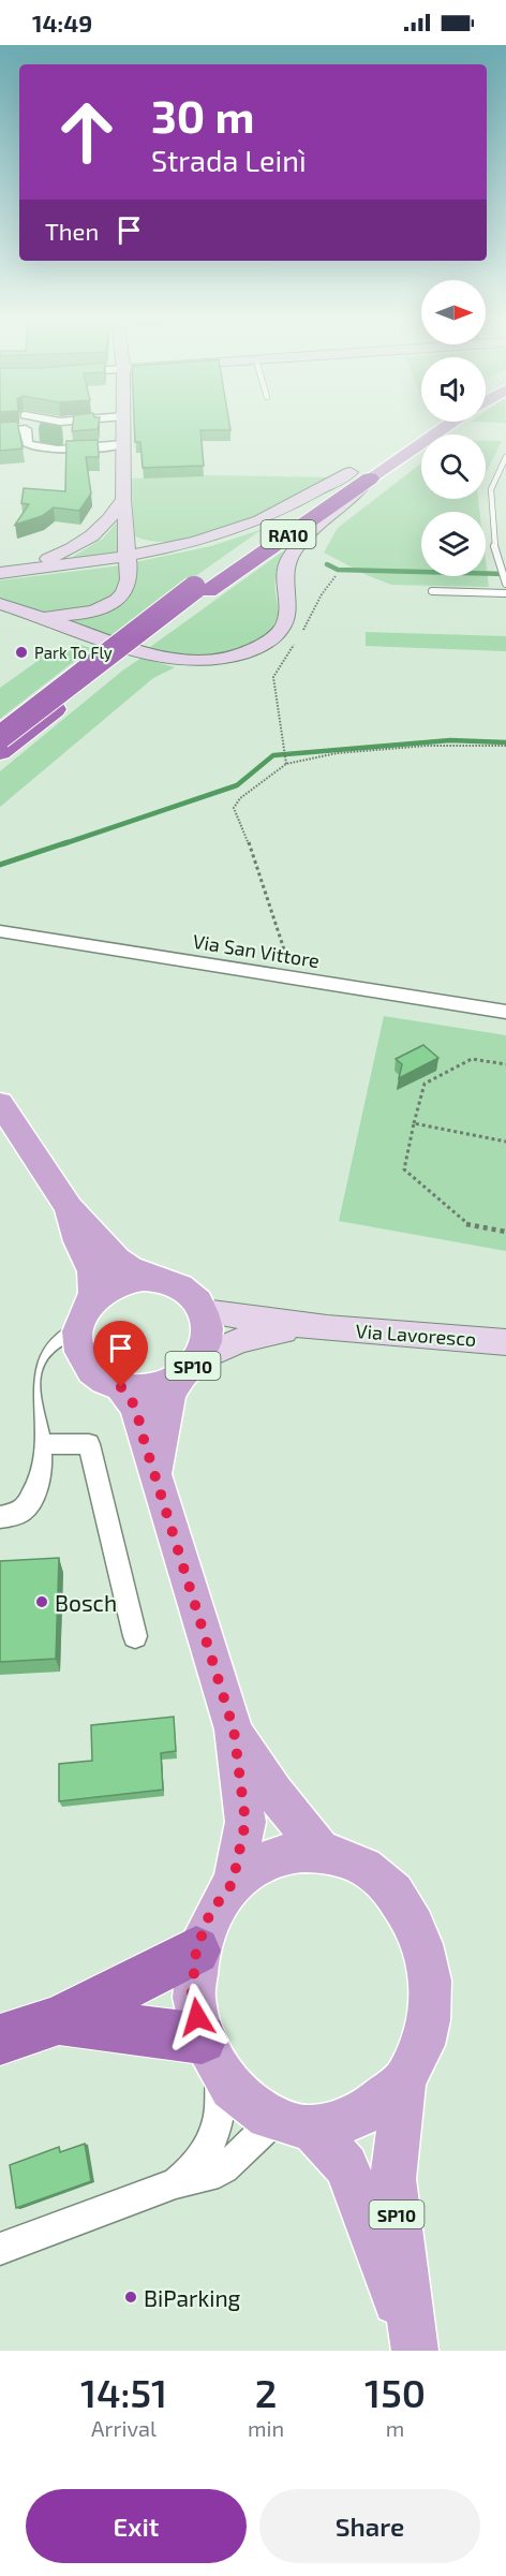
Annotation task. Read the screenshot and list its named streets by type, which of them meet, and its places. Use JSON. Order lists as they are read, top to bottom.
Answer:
{
  "streets": {
    "highway": ["RA10"],
    "main road": ["Via Lavoresco", "SP10"],
    "street": ["Via San Vittore"]
  },
  "places": ["Park To Fly", "Bosch", "BiParking"],
  "north": "right",
  "page": {
    "status": "14:49",
    "turn": ["30 m", "Strada Leinì"],
    "then": "Then",
    "eta": [
      "14:51",
      "Arrival",
      "2",
      "min",
      "150",
      "m"
    ],
    "buttons": ["Exit", "Share"]
  }
}
